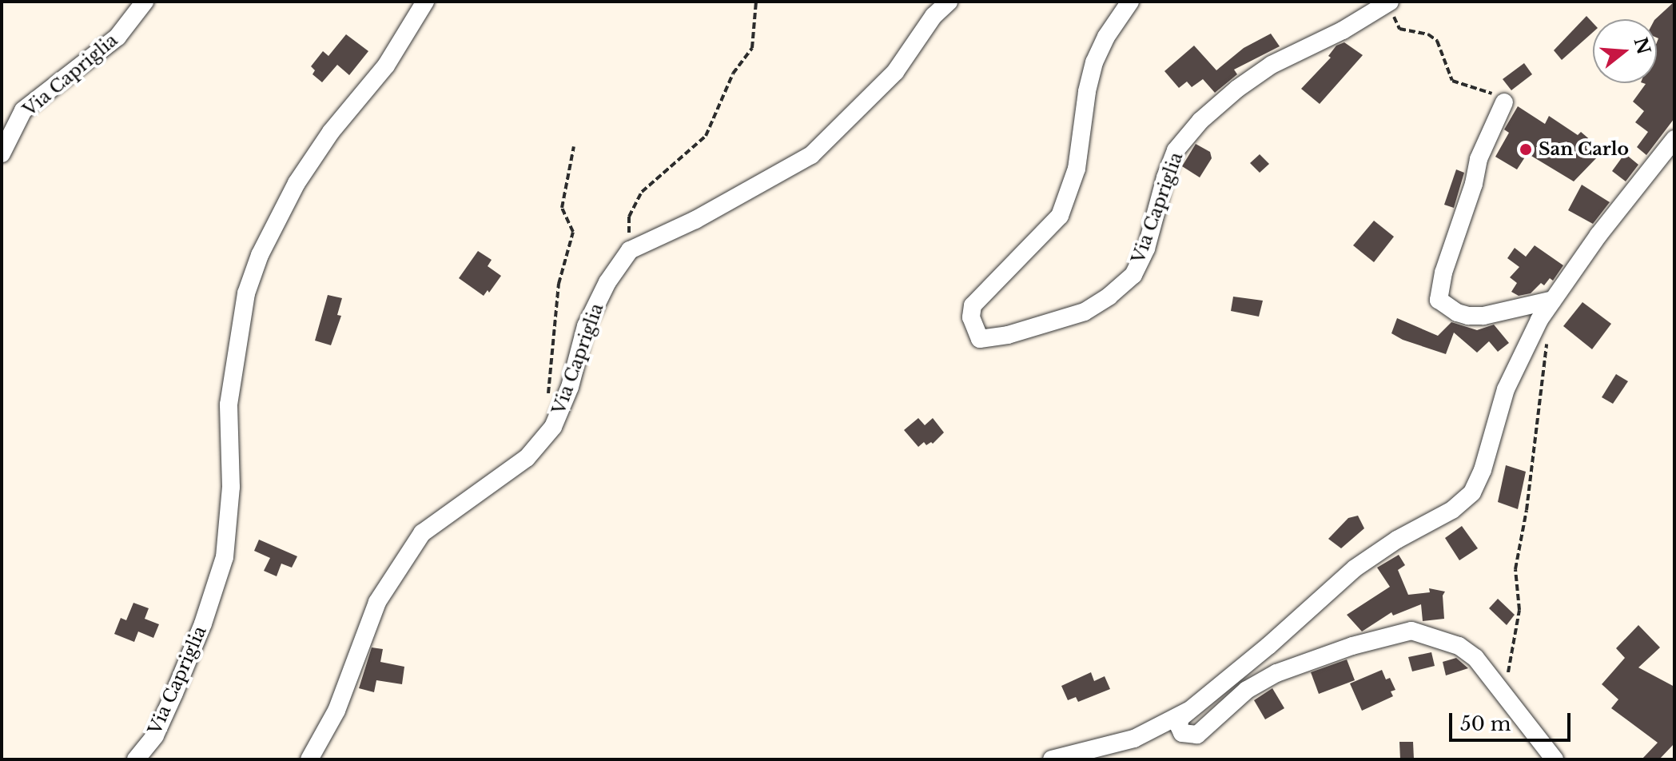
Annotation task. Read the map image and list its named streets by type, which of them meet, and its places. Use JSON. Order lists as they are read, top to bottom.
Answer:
{
  "streets": {
    "street": ["Via Capriglia"]
  },
  "places": ["San Carlo"],
  "scale_bar": "50 m",
  "north": "right"
}
